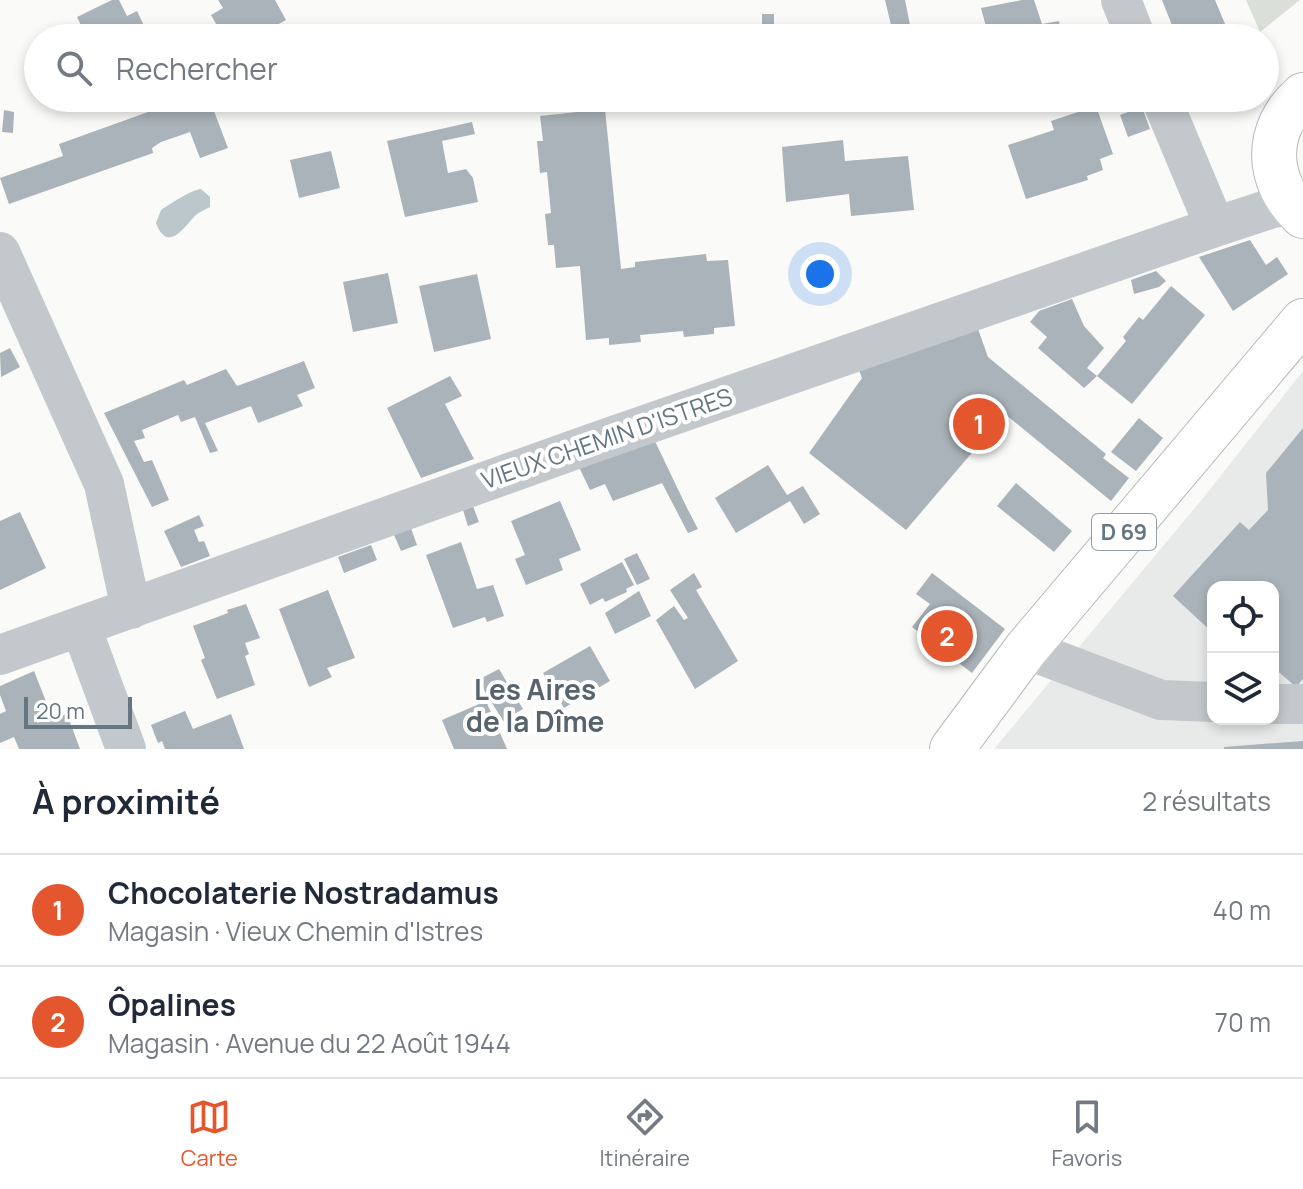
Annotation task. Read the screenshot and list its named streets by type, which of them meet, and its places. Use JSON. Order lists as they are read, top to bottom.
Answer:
{
  "streets": {
    "main road": ["D 69"],
    "street": ["VIEUX CHEMIN D'ISTRES"]
  },
  "districts": ["Les Aires de la Dîme"],
  "scale_bar": "20 m",
  "page": {
    "search": "Rechercher",
    "pins": ["1", "2"],
    "scale": "20 m",
    "heading": ["À proximité", "2 résultats"],
    "list": [
      {
        "mark": "1",
        "name": "Chocolaterie Nostradamus",
        "note": "Magasin · Vieux Chemin d'Istres",
        "value": "40 m"
      },
      {
        "mark": "2",
        "name": "Ôpalines",
        "note": "Magasin · Avenue du 22 Août 1944",
        "value": "70 m"
      }
    ],
    "nav": ["Carte", "Itinéraire", "Favoris"]
  }
}
